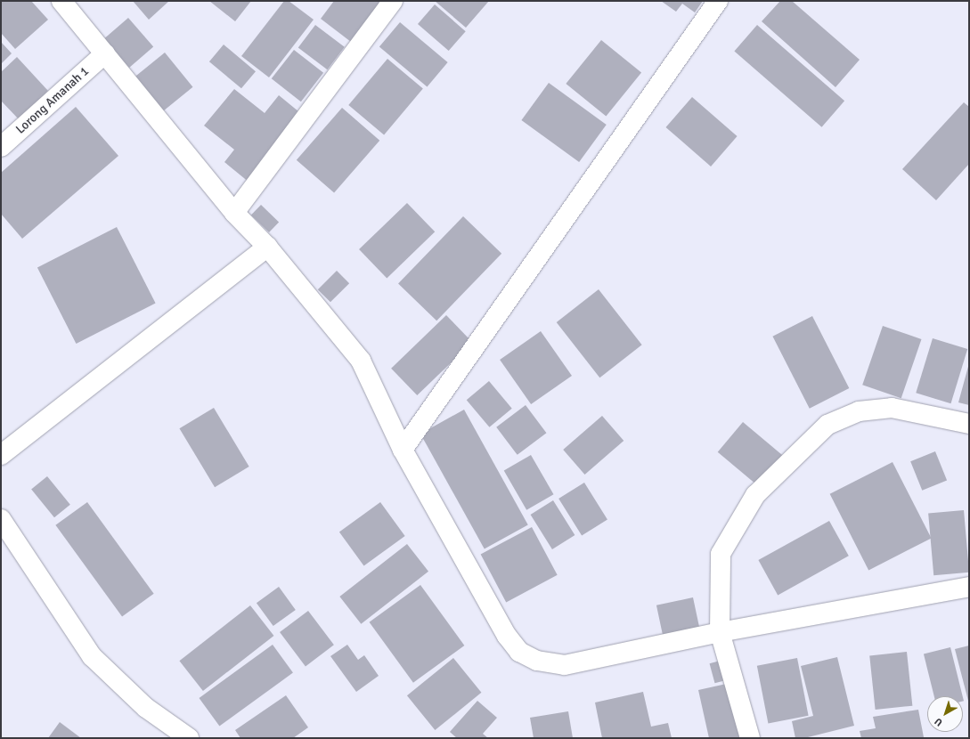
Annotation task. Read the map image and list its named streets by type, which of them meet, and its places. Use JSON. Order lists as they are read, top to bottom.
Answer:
{
  "streets": {
    "street": ["Lorong Amanah 1"]
  },
  "north": "bottom left"
}
